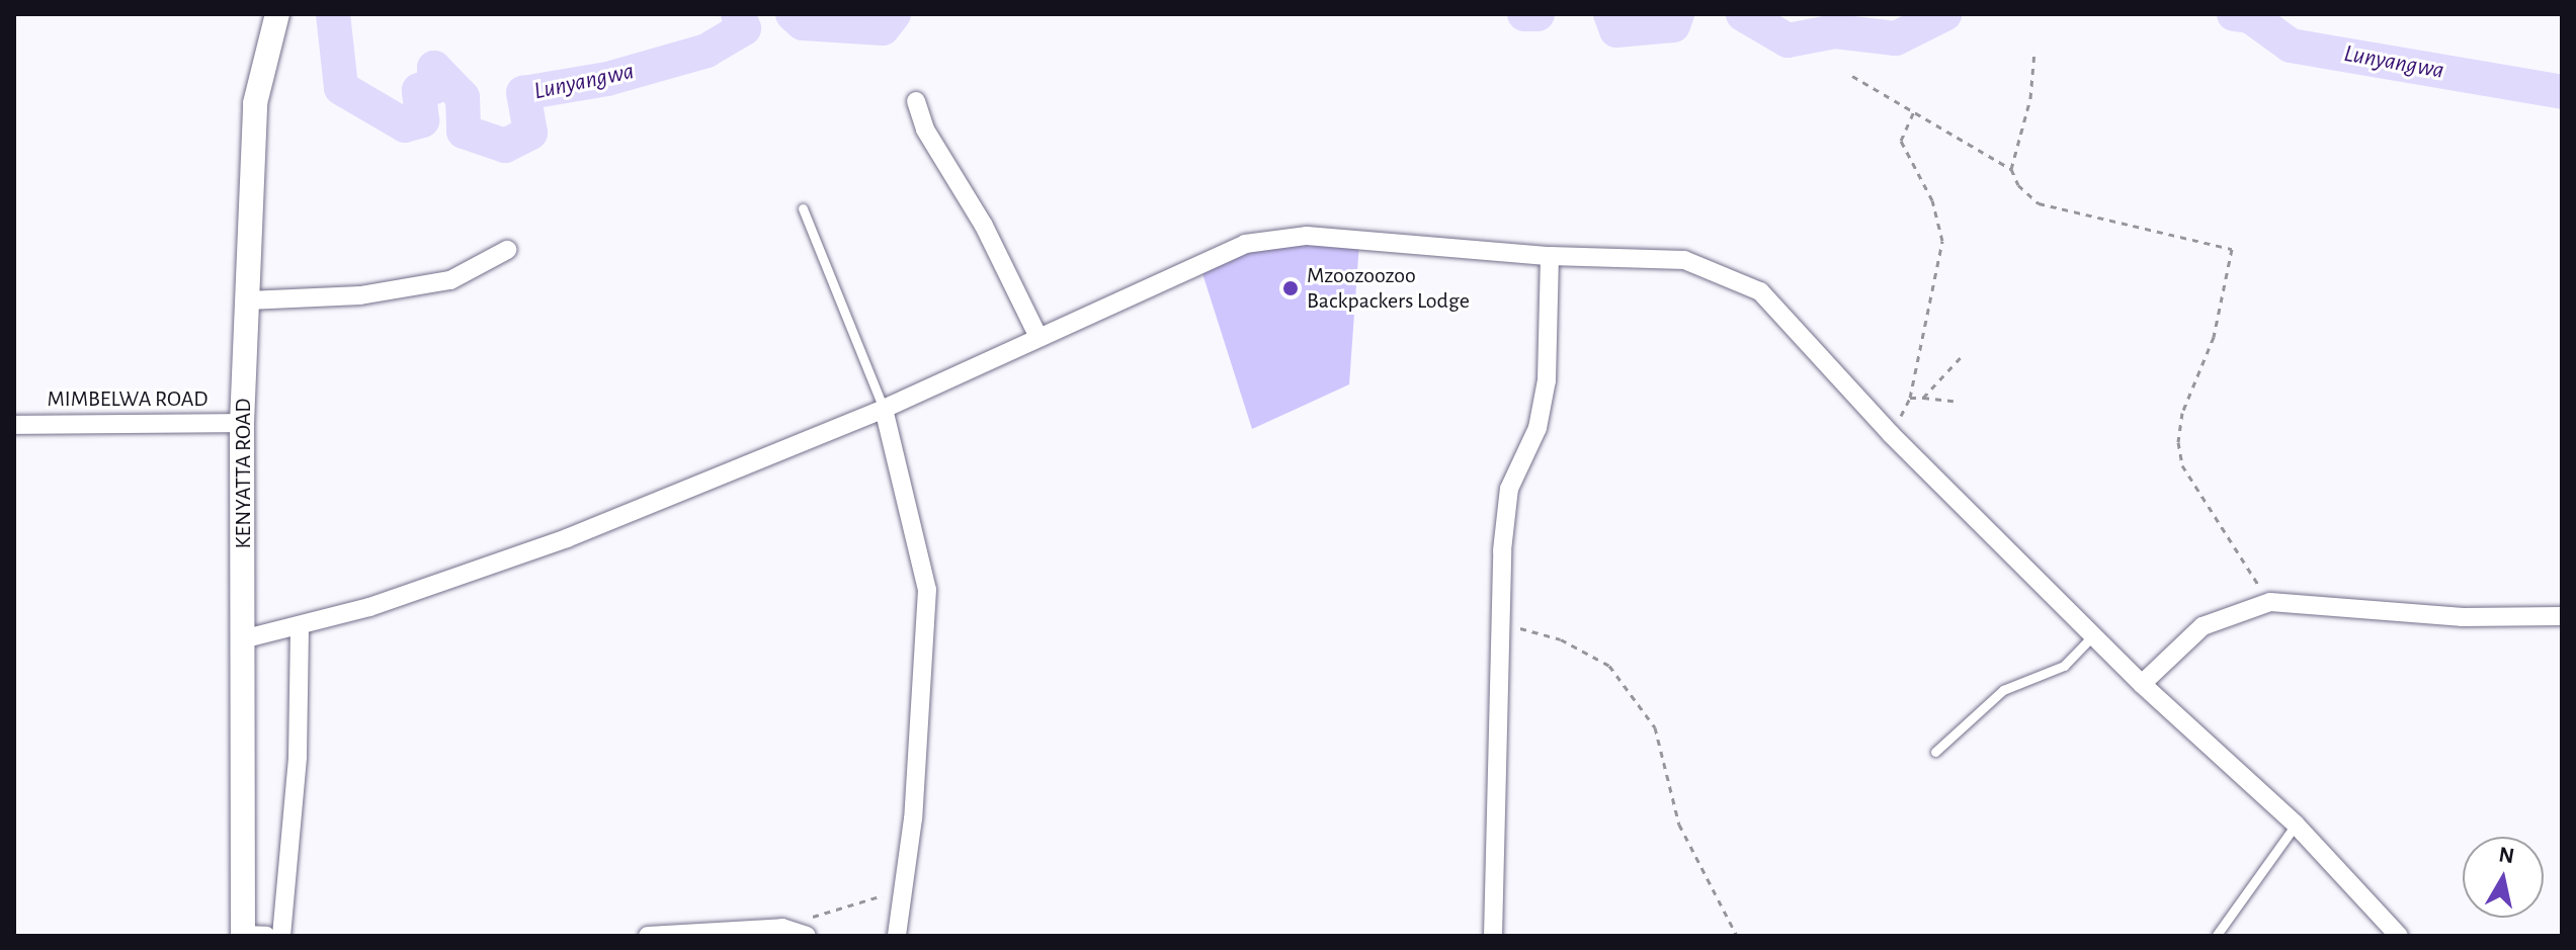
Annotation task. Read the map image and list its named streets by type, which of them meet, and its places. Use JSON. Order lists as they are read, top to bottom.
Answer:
{
  "streets": {
    "street": ["MIMBELWA ROAD", "KENYATTA ROAD"]
  },
  "crossings": [
    ["MIMBELWA ROAD", "KENYATTA ROAD"]
  ],
  "water": ["Lunyangwa"],
  "places": ["Mzoozoozoo Backpackers Lodge"],
  "north": "top"
}
